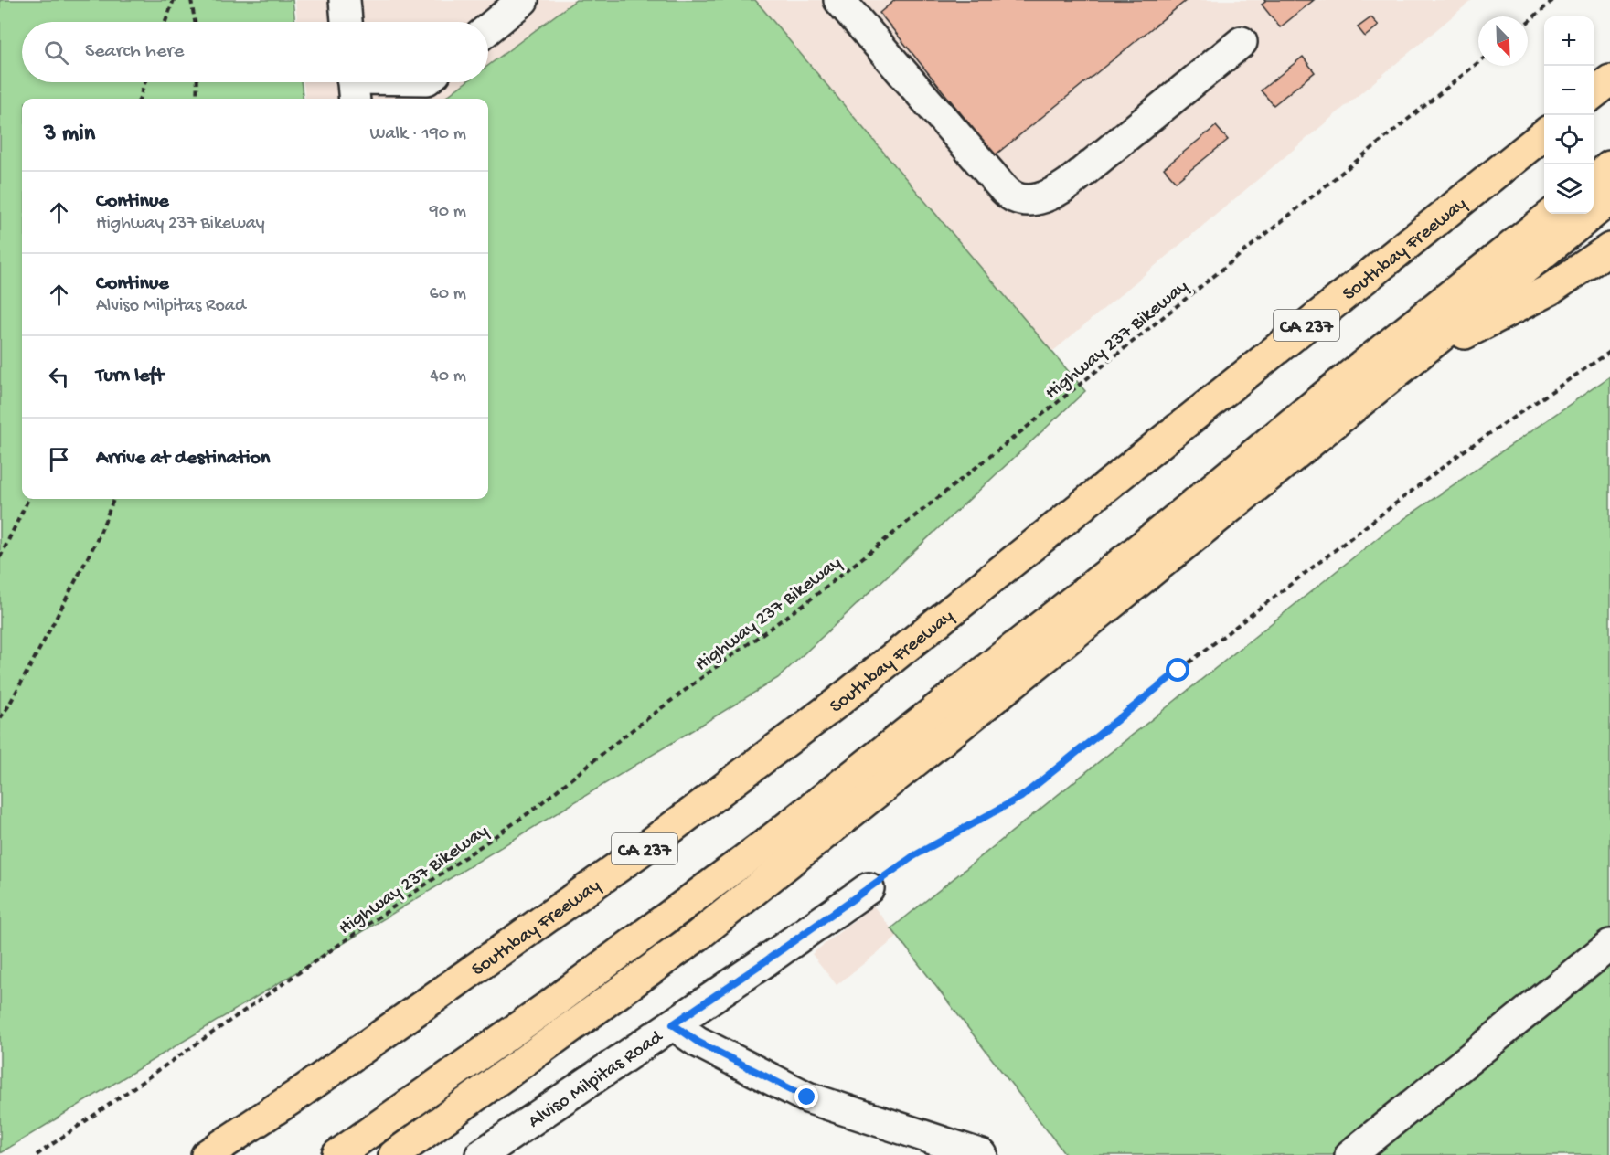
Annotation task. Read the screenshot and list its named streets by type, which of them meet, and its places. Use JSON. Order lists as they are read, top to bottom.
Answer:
{
  "streets": {
    "highway": ["Southbay Freeway", "CA 237"],
    "lane": ["Alviso Milpitas Road"],
    "path": ["Highway 237 Bikeway"]
  },
  "north": "bottom right",
  "page": {
    "map_buttons": ["+", "−"],
    "search": "Search here",
    "heading": ["3 min", "Walk · 190 m"],
    "list": [
      ["Continue", "Highway 237 Bikeway", "90 m"],
      ["Continue", "Alviso Milpitas Road", "60 m"],
      ["Turn left", "40 m"],
      "Arrive at destination"
    ]
  }
}
